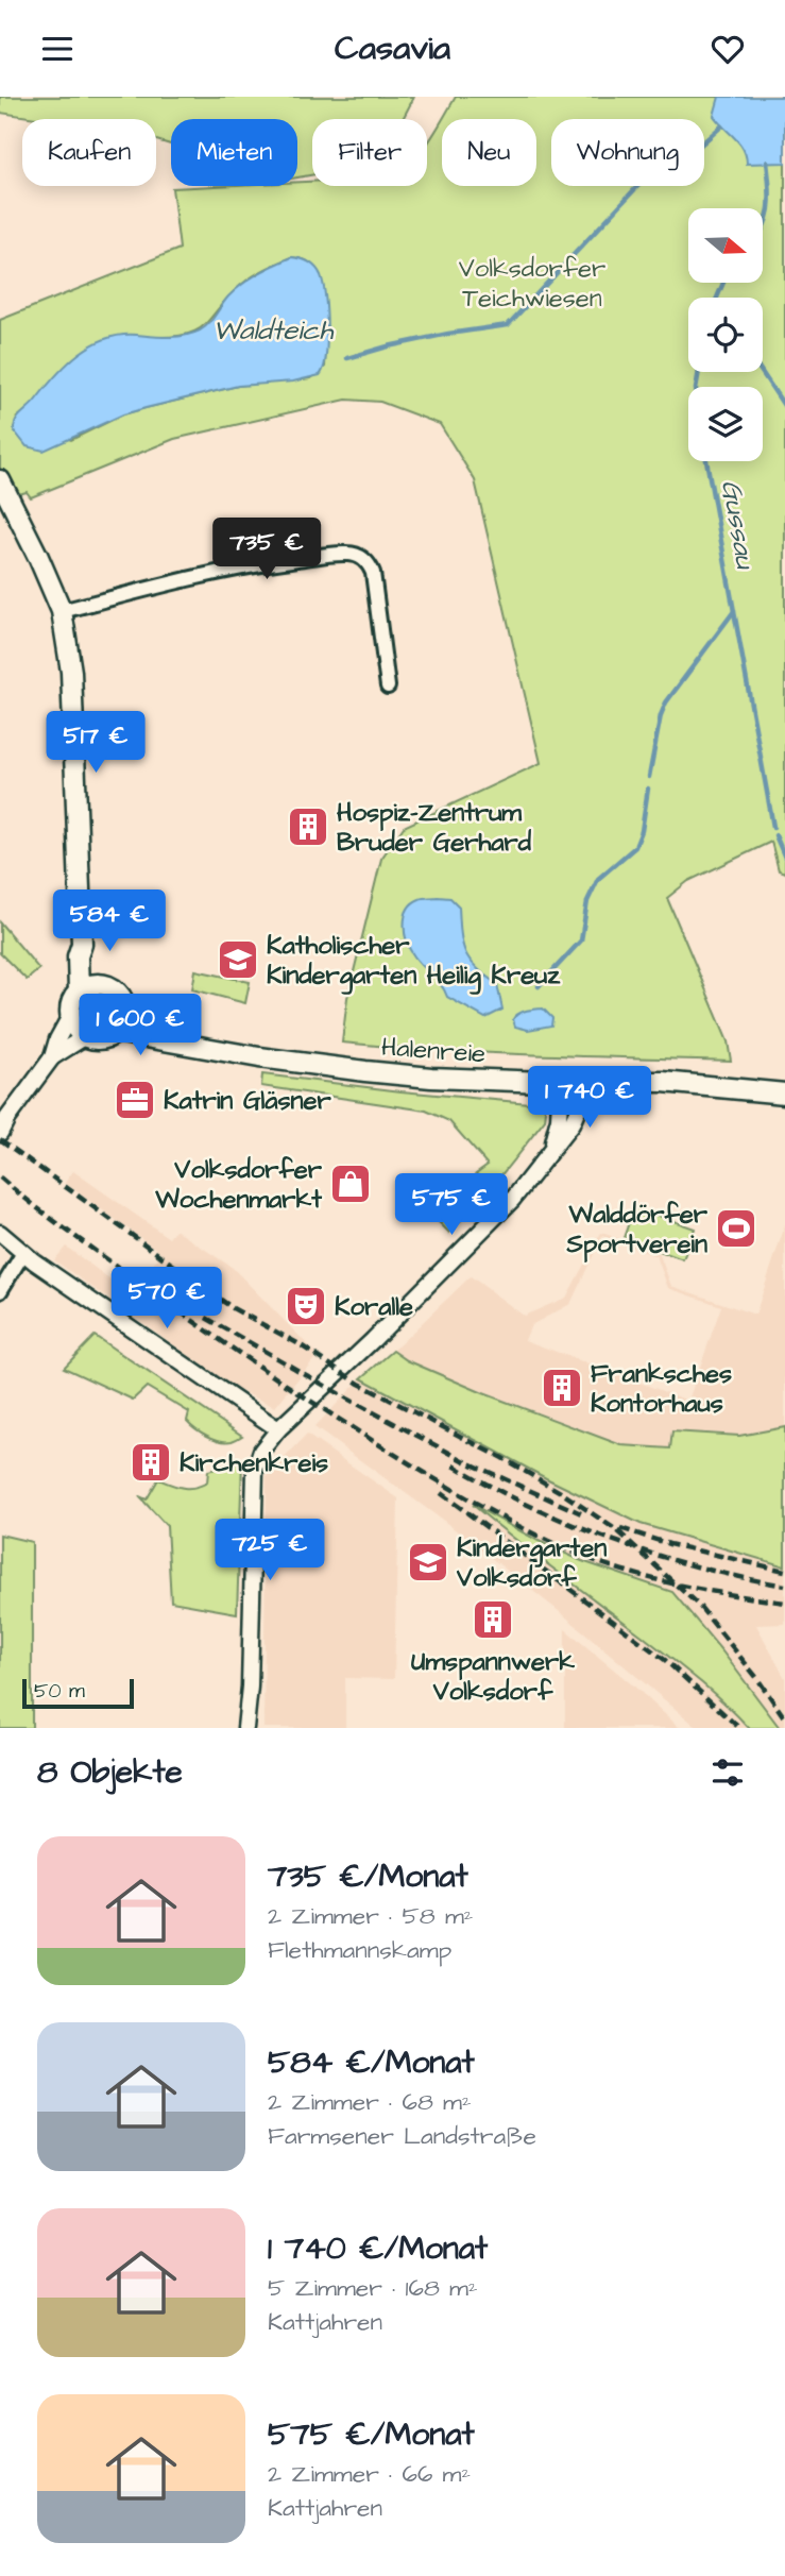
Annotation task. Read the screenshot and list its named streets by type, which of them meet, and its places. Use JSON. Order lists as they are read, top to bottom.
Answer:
{
  "streets": {
    "main road": ["Halenreie"]
  },
  "water": ["Waldteich", "Gussau"],
  "parks": ["Volksdorfer Teichwiesen"],
  "places": {
    "building": [
      "Hospiz-Zentrum Bruder Gerhard",
      "Franksches Kontorhaus",
      "Kirchenkreis",
      "Umspannwerk Volksdorf"
    ],
    "school or university": ["Katholischer Kindergarten Heilig Kreuz", "Kindergarten Volksdorf"],
    "office": ["Katrin Gläsner"],
    "shop": ["Volksdorfer Wochenmarkt"],
    "sports": ["Walddörfer Sportverein"],
    "theatre": ["Koralle"]
  },
  "scale_bar": "50 m",
  "north": "right",
  "page": {
    "header": "Casavia",
    "chip": [
      "Kaufen",
      "Mieten",
      "Filter",
      "Neu",
      "Wohnung"
    ],
    "price": [
      "735 €",
      "517 €",
      "584 €",
      "1 600 €",
      "1 740 €",
      "575 €",
      "570 €",
      "725 €"
    ],
    "scale": "50 m",
    "heading": "8 Objekte",
    "list": [
      {
        "name": "735 €/Monat",
        "note": "2 Zimmer · 58 m² · Flethmannskamp"
      },
      {
        "name": "584 €/Monat",
        "note": "2 Zimmer · 68 m² · Farmsener Landstraße"
      },
      {
        "name": "1 740 €/Monat",
        "note": "5 Zimmer · 168 m² · Kattjahren"
      },
      {
        "name": "575 €/Monat",
        "note": "2 Zimmer · 66 m² · Kattjahren"
      }
    ]
  }
}
